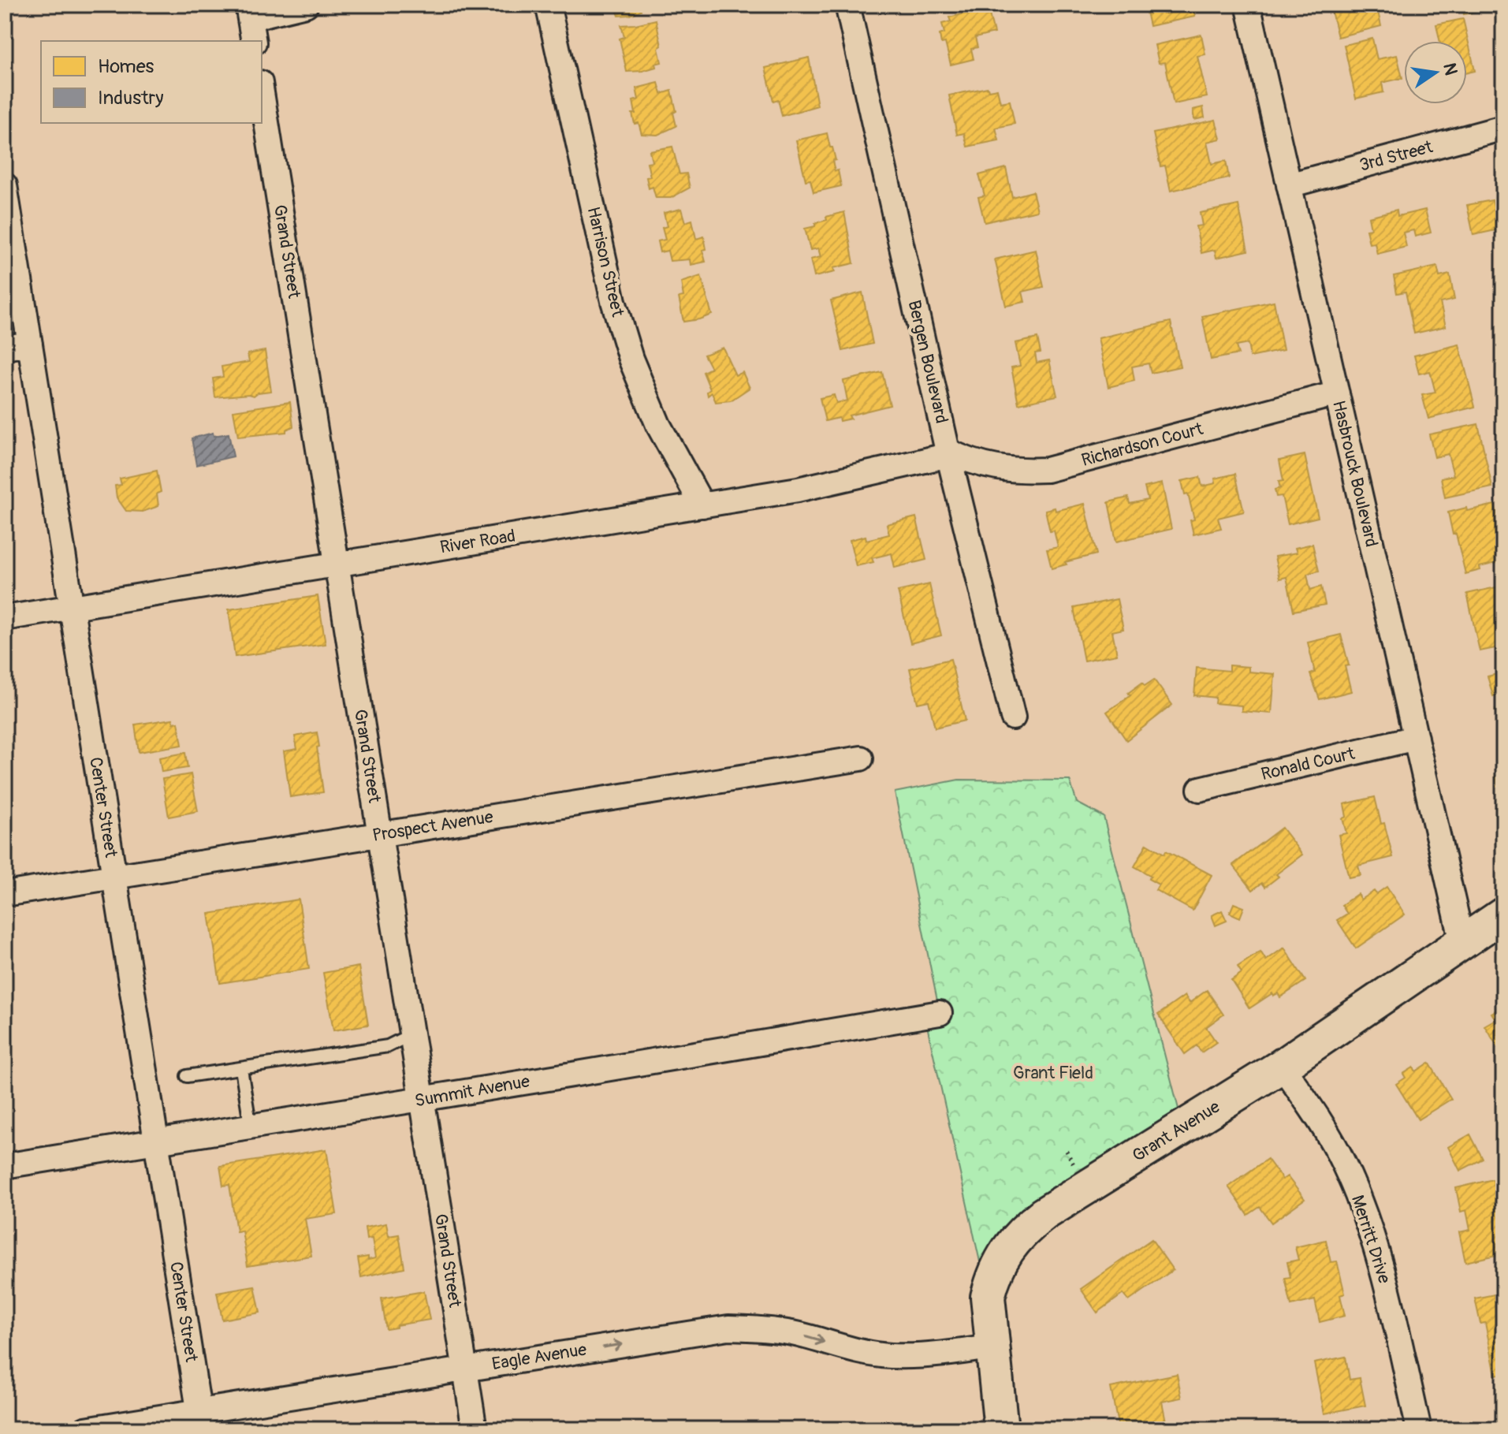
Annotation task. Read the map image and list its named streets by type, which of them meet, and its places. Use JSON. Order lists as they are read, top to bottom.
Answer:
{
  "streets": {
    "street": [
      "3rd Street",
      "Grand Street",
      "Harrison Street",
      "Bergen Boulevard",
      "Richardson Court",
      "Hasbrouck Boulevard",
      "River Road",
      "Ronald Court",
      "Center Street",
      "Prospect Avenue",
      "Summit Avenue",
      "Grant Avenue",
      "Merritt Drive",
      "Eagle Avenue"
    ]
  },
  "crossings": [
    ["3rd Street", "Hasbrouck Boulevard"],
    ["Grand Street", "River Road"],
    ["Grand Street", "Prospect Avenue"],
    ["Grand Street", "Summit Avenue"],
    ["Grand Street", "Eagle Avenue"],
    ["Harrison Street", "River Road"],
    ["Bergen Boulevard", "Richardson Court"],
    ["Bergen Boulevard", "River Road"],
    ["Richardson Court", "Hasbrouck Boulevard"],
    ["Richardson Court", "River Road"],
    ["Hasbrouck Boulevard", "Ronald Court"],
    ["Hasbrouck Boulevard", "Grant Avenue"],
    ["River Road", "Center Street"],
    ["Center Street", "Prospect Avenue"],
    ["Center Street", "Summit Avenue"],
    ["Center Street", "Eagle Avenue"],
    ["Grant Avenue", "Merritt Drive"],
    ["Grant Avenue", "Eagle Avenue"]
  ],
  "one_way": ["Eagle Avenue"],
  "parks": ["Grant Field"],
  "legend": ["Homes", "Industry"],
  "north": "right"
}
